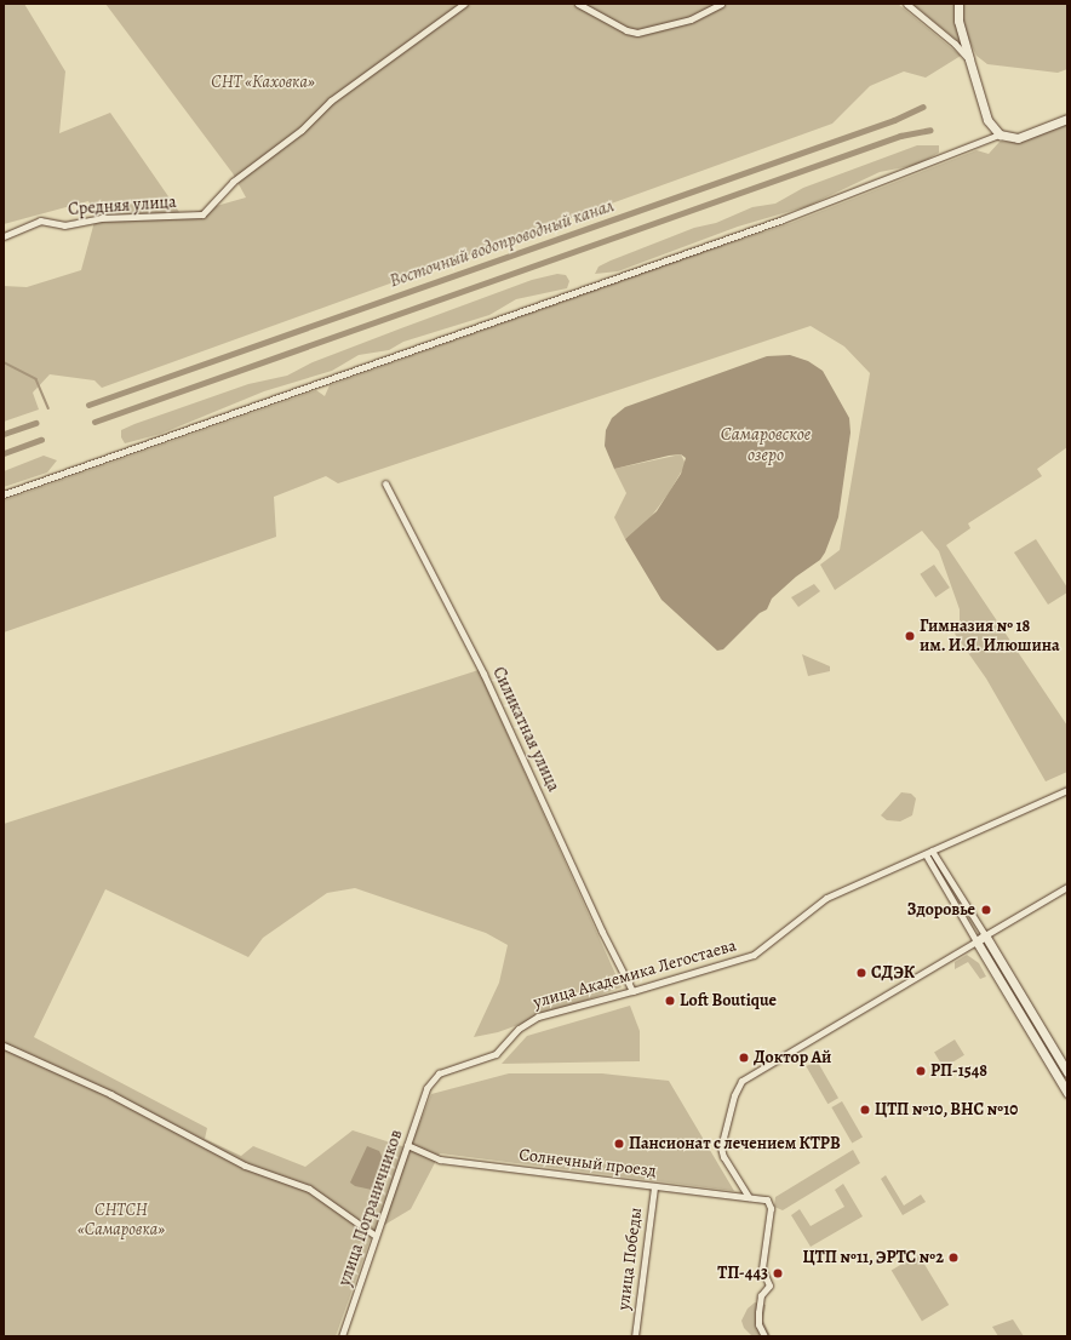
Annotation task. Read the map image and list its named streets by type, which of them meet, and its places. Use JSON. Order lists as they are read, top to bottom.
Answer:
{
  "streets": {
    "street": [
      "Средняя улица",
      "Силикатная улица",
      "улица Академика Легостаева",
      "Солнечный проезд",
      "улица Пограничников",
      "улица Победы"
    ]
  },
  "crossings": [
    ["Силикатная улица", "улица Академика Легостаева"],
    ["улица Академика Легостаева", "улица Пограничников"],
    ["Солнечный проезд", "улица Пограничников"],
    ["Солнечный проезд", "улица Победы"]
  ],
  "water": ["Восточный водопроводный канал", "Самаровское озеро"],
  "parks": ["СНТ «Каховка»", "СНТСН «Самаровка»"],
  "places": [
    "Гимназия № 18 им. И.Я. Илюшина",
    "Здоровье",
    "СДЭК",
    "Loft Boutique",
    "Доктор Ай",
    "РП-1548",
    "ЦТП №10, ВНС №10",
    "Пансионат с лечением КТРВ",
    "ЦТП №11, ЭРТС №2",
    "ТП-443"
  ]
}
